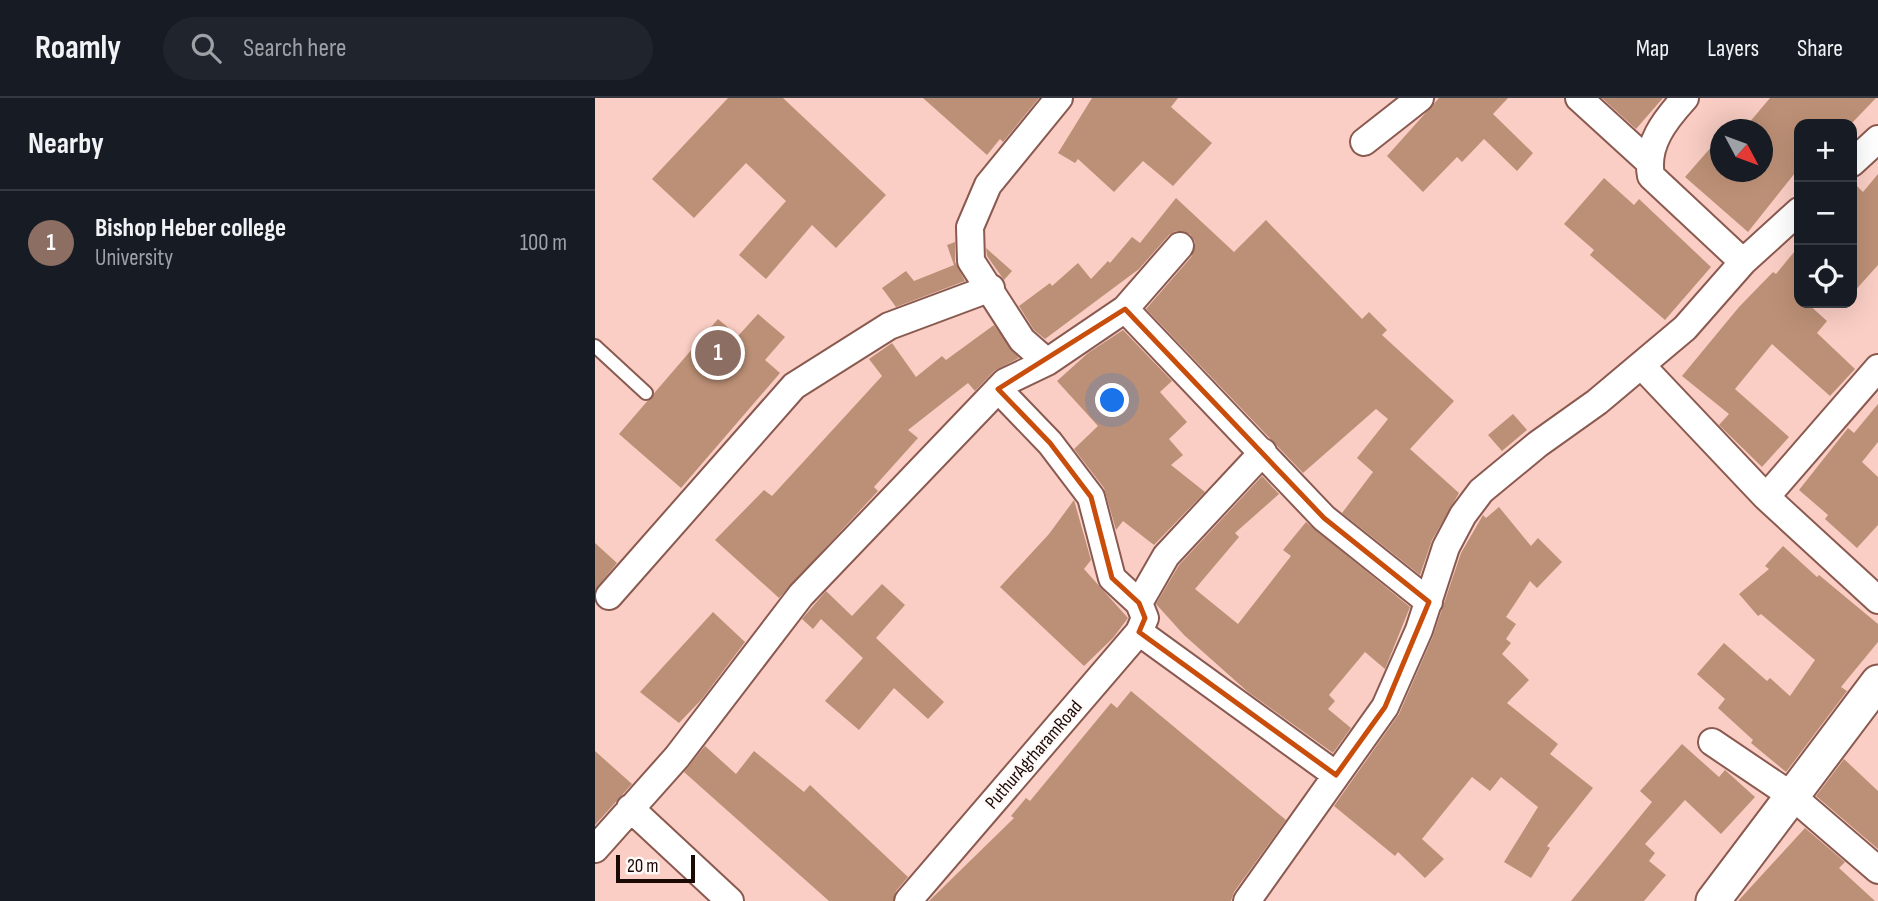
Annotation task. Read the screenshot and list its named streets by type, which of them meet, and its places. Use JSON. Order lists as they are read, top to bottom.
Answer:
{
  "streets": {
    "street": ["PuthurAgrharamRoad"]
  },
  "scale_bar": "20 m",
  "north": "bottom right",
  "page": {
    "header": "Roamly",
    "search": "Search here",
    "nav": ["Map", "Layers", "Share"],
    "heading": "Nearby",
    "map_buttons": ["+", "−"],
    "list": [
      {
        "mark": "1",
        "name": "Bishop Heber college",
        "note": "University",
        "value": "100 m"
      }
    ],
    "pins": "1",
    "scale": "20 m"
  }
}
